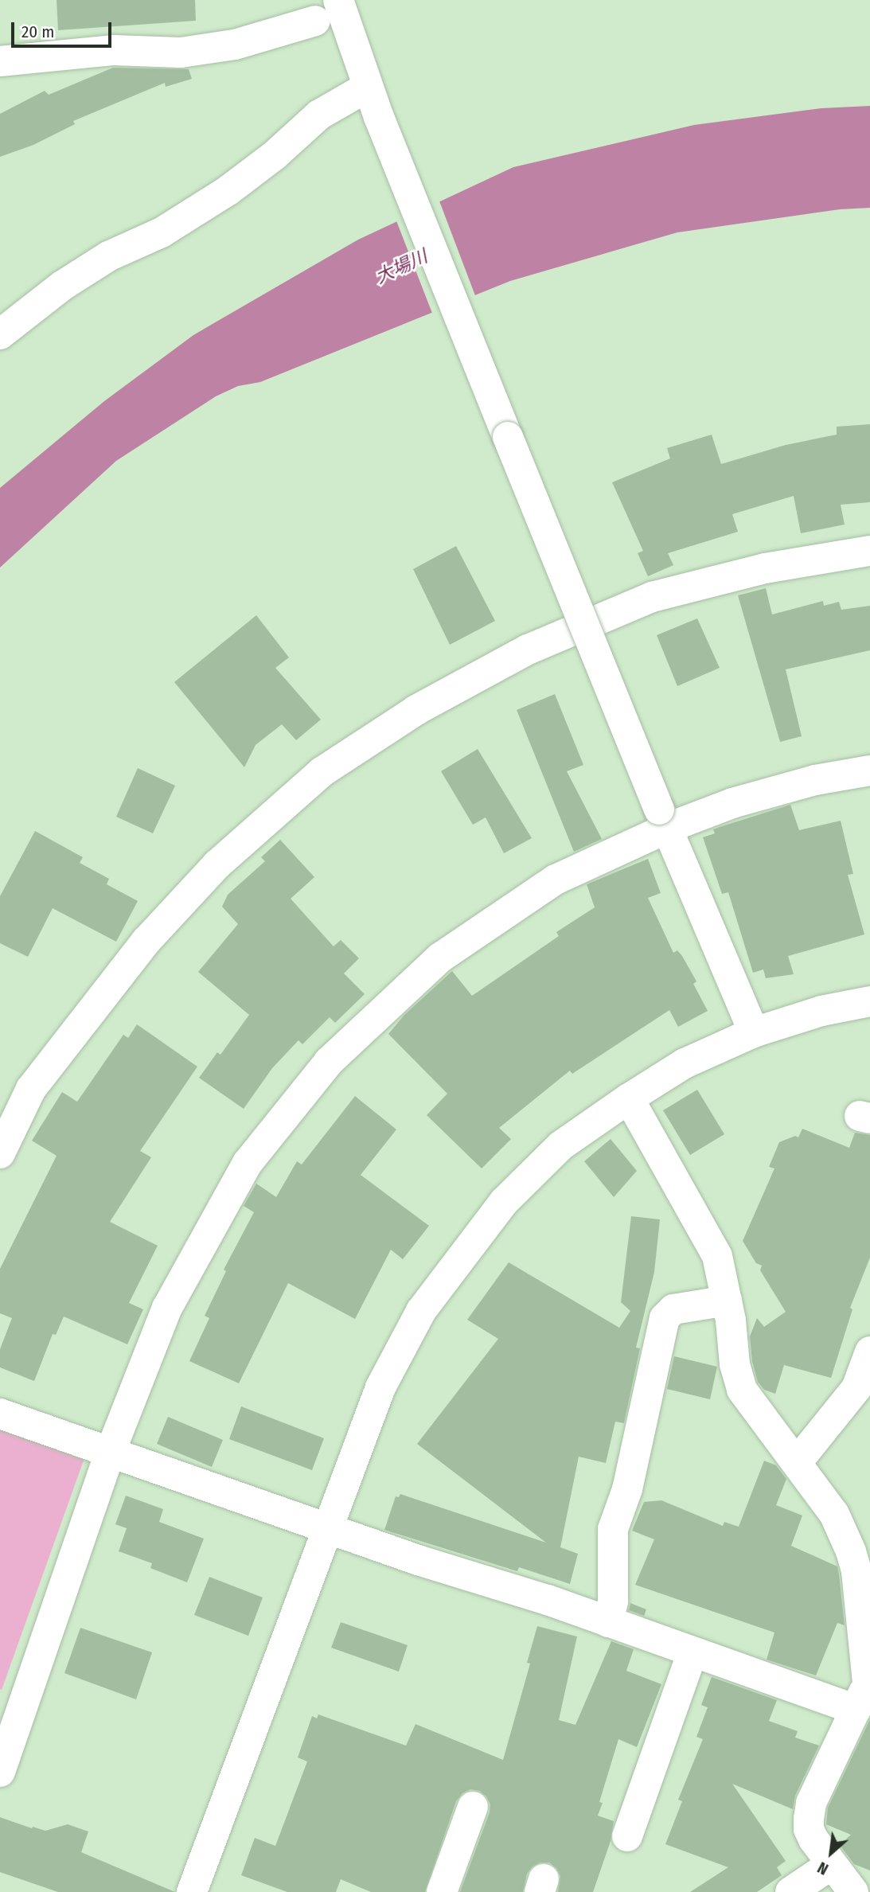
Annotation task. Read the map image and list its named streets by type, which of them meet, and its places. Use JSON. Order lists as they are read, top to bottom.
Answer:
{
  "water": ["大場川"],
  "scale_bar": "20 m",
  "north": "bottom left"
}
